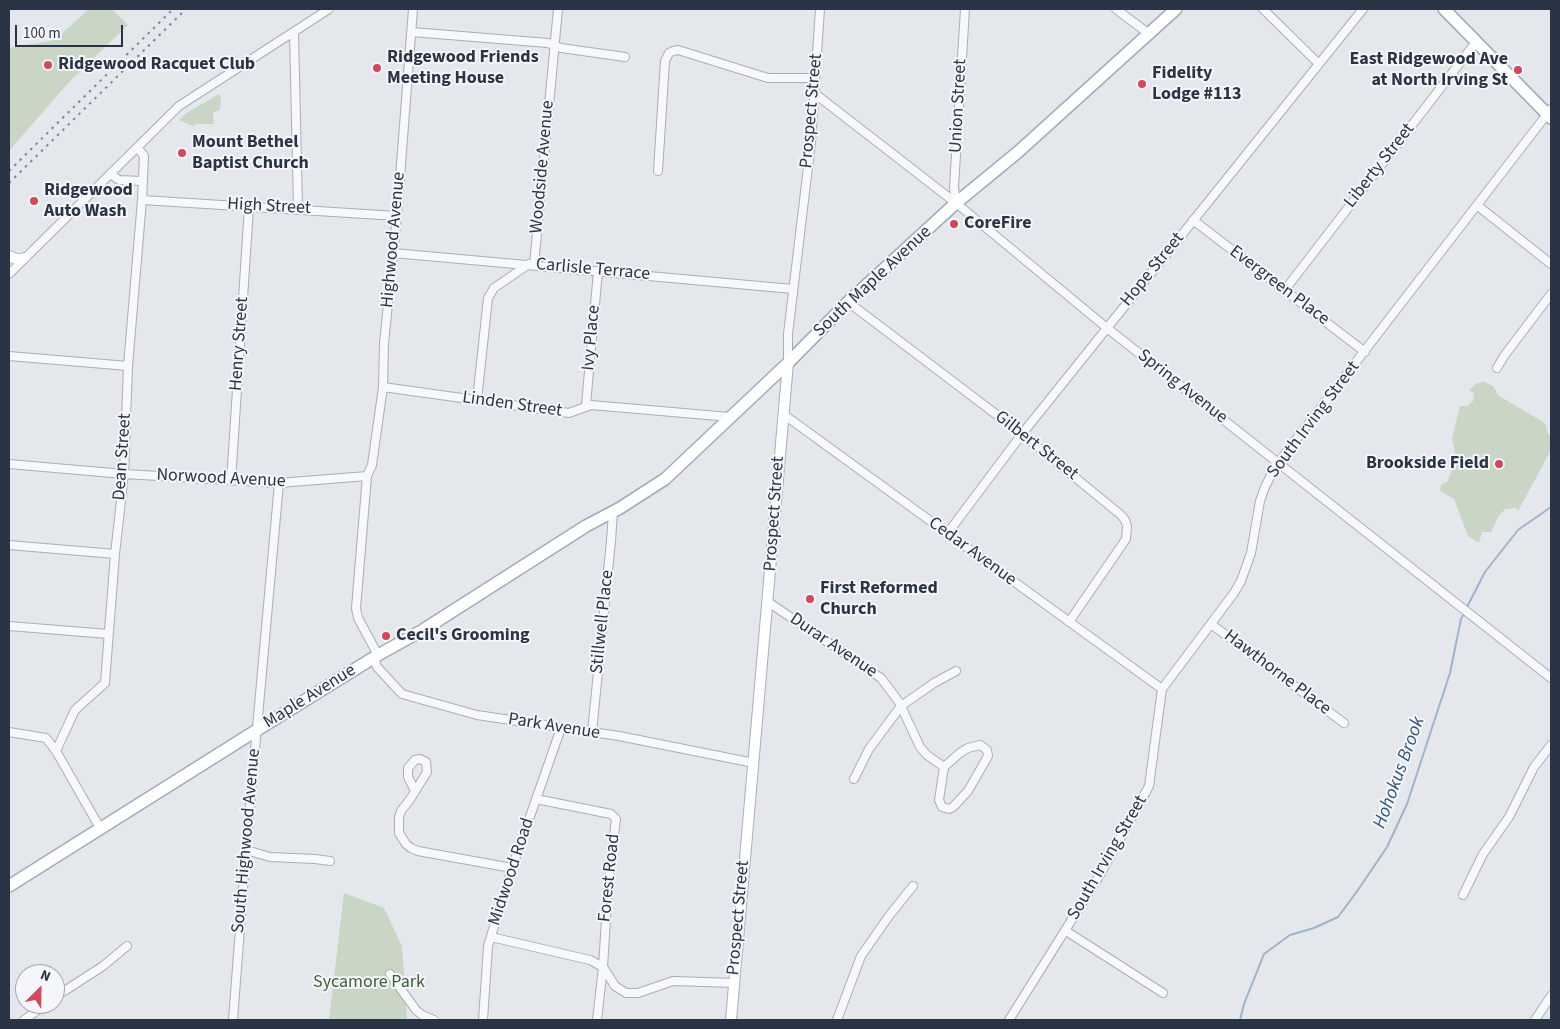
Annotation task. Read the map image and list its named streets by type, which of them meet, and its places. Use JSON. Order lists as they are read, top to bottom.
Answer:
{
  "streets": {
    "main road": ["Prospect Street", "South Maple Avenue", "Maple Avenue"],
    "street": [
      "Union Street",
      "Liberty Street",
      "Woodside Avenue",
      "High Street",
      "Highwood Avenue",
      "Carlisle Terrace",
      "Hope Street",
      "Evergreen Place",
      "Ivy Place",
      "Henry Street",
      "Spring Avenue",
      "Linden Street",
      "South Irving Street",
      "Gilbert Street",
      "Dean Street",
      "Norwood Avenue",
      "Cedar Avenue",
      "Stillwell Place",
      "Durar Avenue",
      "Hawthorne Place",
      "Park Avenue",
      "South Highwood Avenue",
      "Midwood Road",
      "Forest Road"
    ]
  },
  "crossings": [
    ["Union Street", "South Maple Avenue"],
    ["Union Street", "Spring Avenue"],
    ["Prospect Street", "Carlisle Terrace"],
    ["Prospect Street", "South Maple Avenue"],
    ["Prospect Street", "Spring Avenue"],
    ["Prospect Street", "Cedar Avenue"],
    ["Prospect Street", "Durar Avenue"],
    ["Prospect Street", "Park Avenue"],
    ["Liberty Street", "Evergreen Place"],
    ["Woodside Avenue", "Carlisle Terrace"],
    ["High Street", "Highwood Avenue"],
    ["High Street", "Henry Street"],
    ["High Street", "Dean Street"],
    ["Highwood Avenue", "Carlisle Terrace"],
    ["Highwood Avenue", "Linden Street"],
    ["Highwood Avenue", "Norwood Avenue"],
    ["Highwood Avenue", "Maple Avenue"],
    ["Highwood Avenue", "Park Avenue"],
    ["Carlisle Terrace", "Ivy Place"],
    ["Hope Street", "Evergreen Place"],
    ["Hope Street", "Spring Avenue"],
    ["Hope Street", "Gilbert Street"],
    ["Hope Street", "Cedar Avenue"],
    ["South Maple Avenue", "Spring Avenue"],
    ["South Maple Avenue", "Linden Street"],
    ["South Maple Avenue", "Gilbert Street"],
    ["South Maple Avenue", "Stillwell Place"],
    ["South Maple Avenue", "Maple Avenue"],
    ["Evergreen Place", "South Irving Street"],
    ["Ivy Place", "Linden Street"],
    ["Henry Street", "Norwood Avenue"],
    ["Spring Avenue", "South Irving Street"],
    ["South Irving Street", "Cedar Avenue"],
    ["South Irving Street", "Hawthorne Place"],
    ["Gilbert Street", "Cedar Avenue"],
    ["Dean Street", "Norwood Avenue"],
    ["Norwood Avenue", "South Highwood Avenue"],
    ["Stillwell Place", "Maple Avenue"],
    ["Stillwell Place", "Park Avenue"],
    ["Maple Avenue", "Park Avenue"],
    ["Maple Avenue", "South Highwood Avenue"],
    ["Park Avenue", "Midwood Road"],
    ["Midwood Road", "Forest Road"]
  ],
  "water": ["Hohokus Brook"],
  "parks": ["Sycamore Park"],
  "places": [
    "Ridgewood Racquet Club",
    "Ridgewood Friends Meeting House",
    "East Ridgewood Ave at North Irving St",
    "Fidelity Lodge #113",
    "Mount Bethel Baptist Church",
    "Ridgewood Auto Wash",
    "CoreFire",
    "Brookside Field",
    "First Reformed Church",
    "Cecil's Grooming"
  ],
  "scale_bar": "100 m",
  "north": "top right"
}
